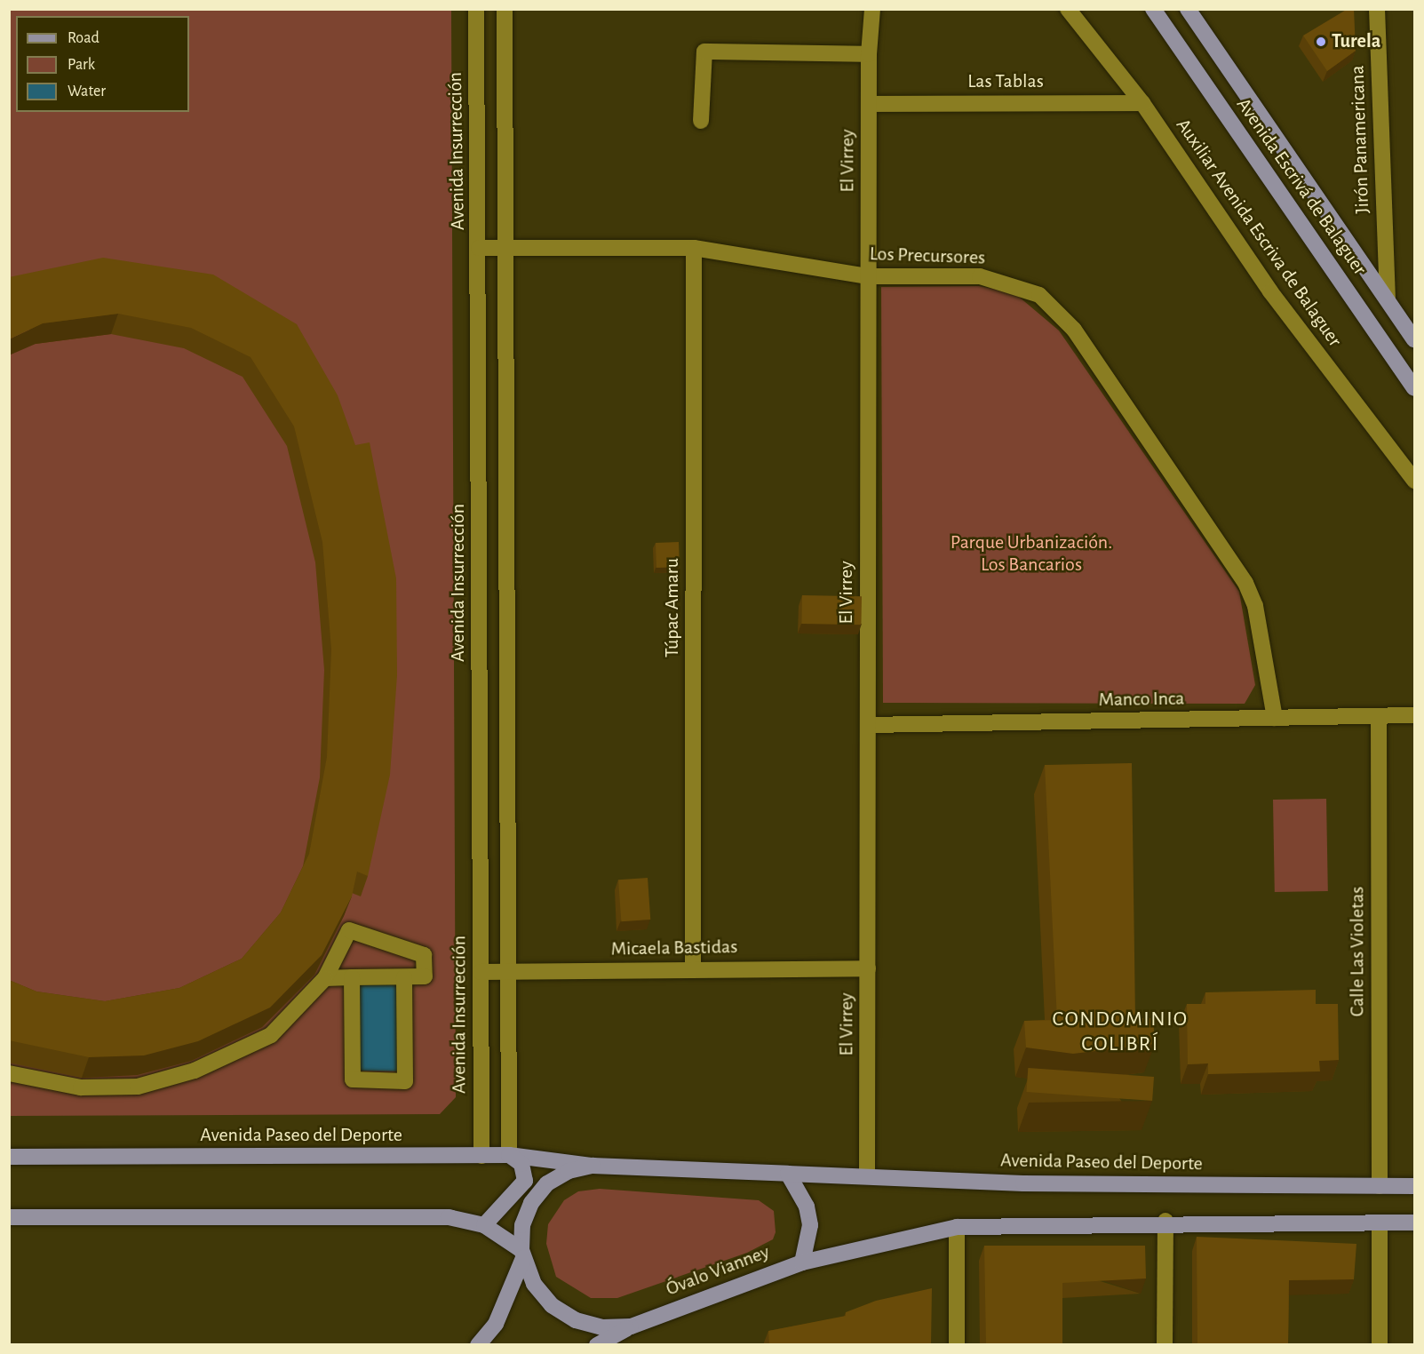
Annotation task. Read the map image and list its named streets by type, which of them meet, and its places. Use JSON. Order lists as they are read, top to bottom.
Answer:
{
  "streets": {
    "main road": ["Avenida Escrivá de Balaguer", "Avenida Paseo del Deporte", "Óvalo Vianney"],
    "street": [
      "Las Tablas",
      "Jirón Panamericana",
      "Avenida Insurrección",
      "El Virrey",
      "Auxiliar Avenida Escriva de Balaguer",
      "Los Precursores",
      "Túpac Amaru",
      "Manco Inca",
      "Micaela Bastidas",
      "Calle Las Violetas"
    ]
  },
  "crossings": [
    ["Las Tablas", "El Virrey"],
    ["Las Tablas", "Auxiliar Avenida Escriva de Balaguer"],
    ["Jirón Panamericana", "Avenida Escrivá de Balaguer"],
    ["Avenida Insurrección", "Los Precursores"],
    ["Avenida Insurrección", "Micaela Bastidas"],
    ["Avenida Insurrección", "Avenida Paseo del Deporte"],
    ["El Virrey", "Los Precursores"],
    ["El Virrey", "Manco Inca"],
    ["El Virrey", "Micaela Bastidas"],
    ["El Virrey", "Avenida Paseo del Deporte"],
    ["Los Precursores", "Túpac Amaru"],
    ["Los Precursores", "Manco Inca"],
    ["Túpac Amaru", "Micaela Bastidas"],
    ["Manco Inca", "Calle Las Violetas"],
    ["Calle Las Violetas", "Avenida Paseo del Deporte"],
    ["Avenida Paseo del Deporte", "Óvalo Vianney"]
  ],
  "districts": ["CONDOMINIO COLIBRÍ"],
  "parks": ["Parque Urbanización. Los Bancarios"],
  "places": ["Turela"],
  "legend": ["Road", "Park", "Water"]
}
